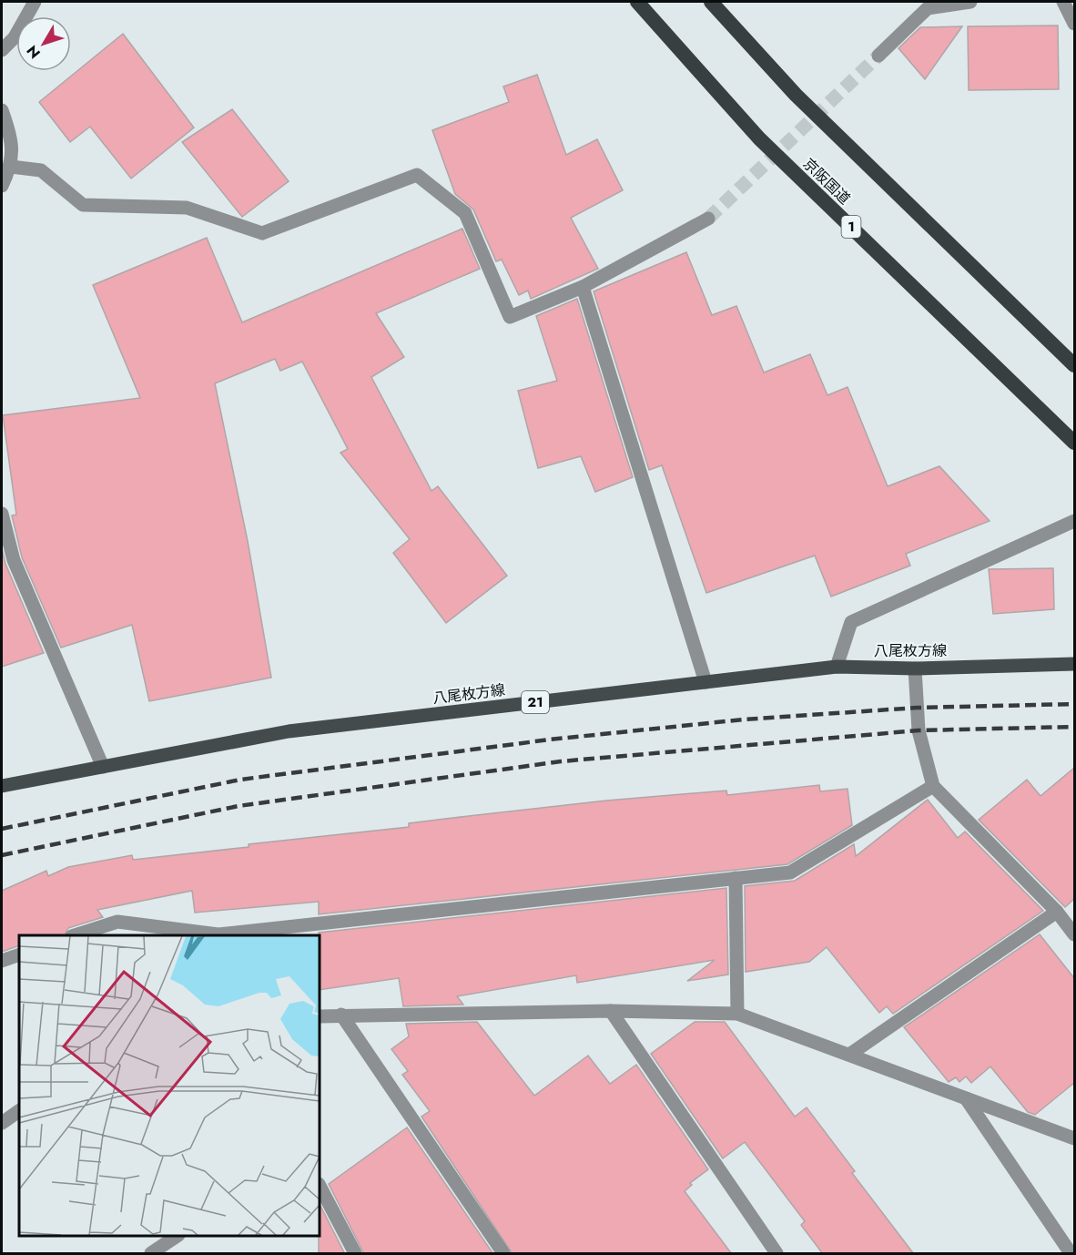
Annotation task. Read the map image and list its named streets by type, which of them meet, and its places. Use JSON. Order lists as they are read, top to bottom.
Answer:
{
  "streets": {
    "highway": ["京阪国道", "1"],
    "main road": ["八尾枚方線", "21"]
  },
  "north": "bottom left"
}
